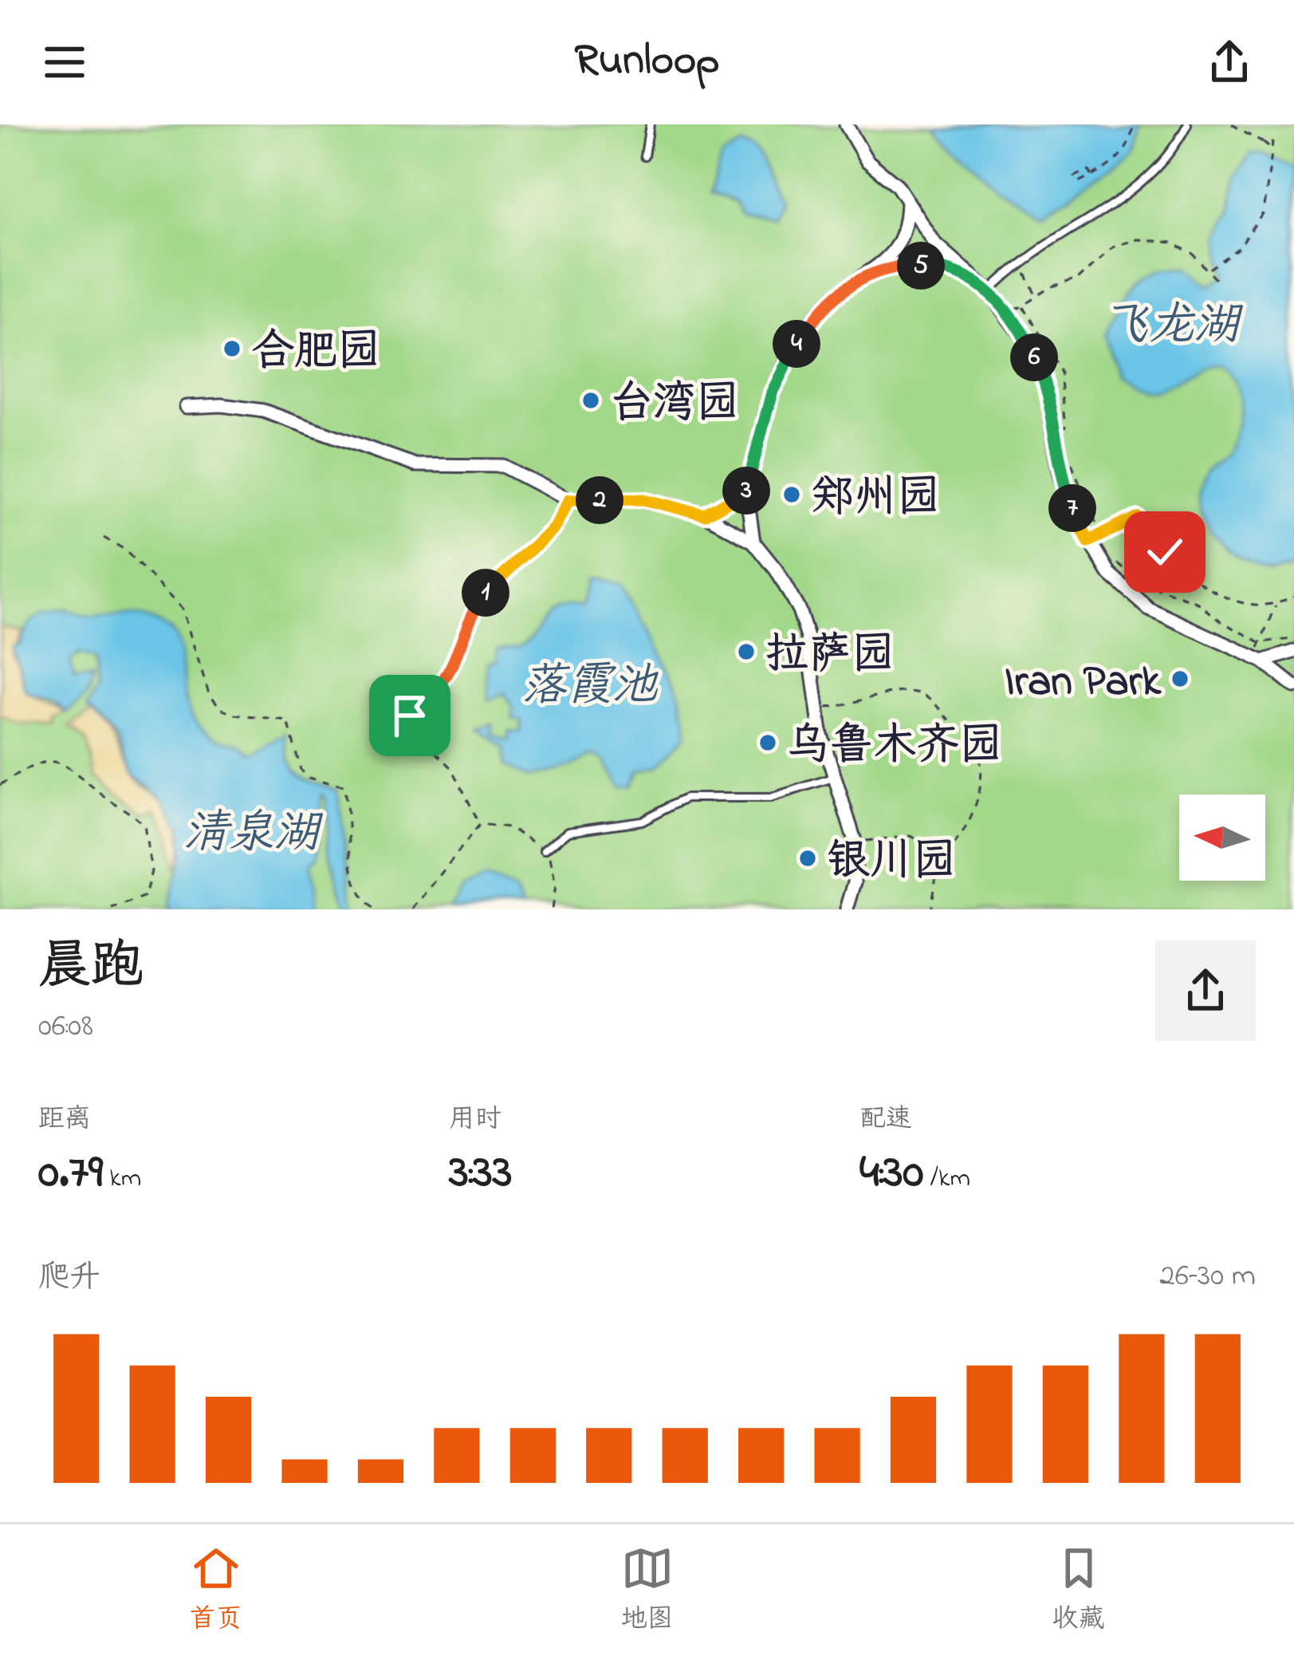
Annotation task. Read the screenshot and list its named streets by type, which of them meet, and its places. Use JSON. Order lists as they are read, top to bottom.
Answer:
{
  "water": ["飞龙湖", "落霞池", "清泉湖"],
  "places": [
    "合肥园",
    "台湾园",
    "郑州园",
    "拉萨园",
    "Iran Park",
    "乌鲁木齐园",
    "银川园"
  ],
  "north": "left",
  "page": {
    "header": "Runloop",
    "pins": [
      "5",
      "4",
      "6",
      "3",
      "2",
      "7",
      "1"
    ],
    "heading": ["晨跑", "06:08"],
    "stats": [
      ["距离", "0.79 km"],
      ["用时", "3:33"],
      ["配速", "4:30 /km"]
    ],
    "chart": ["爬升", "26–30 m"],
    "tabs": ["首页", "地图", "收藏"]
  }
}
